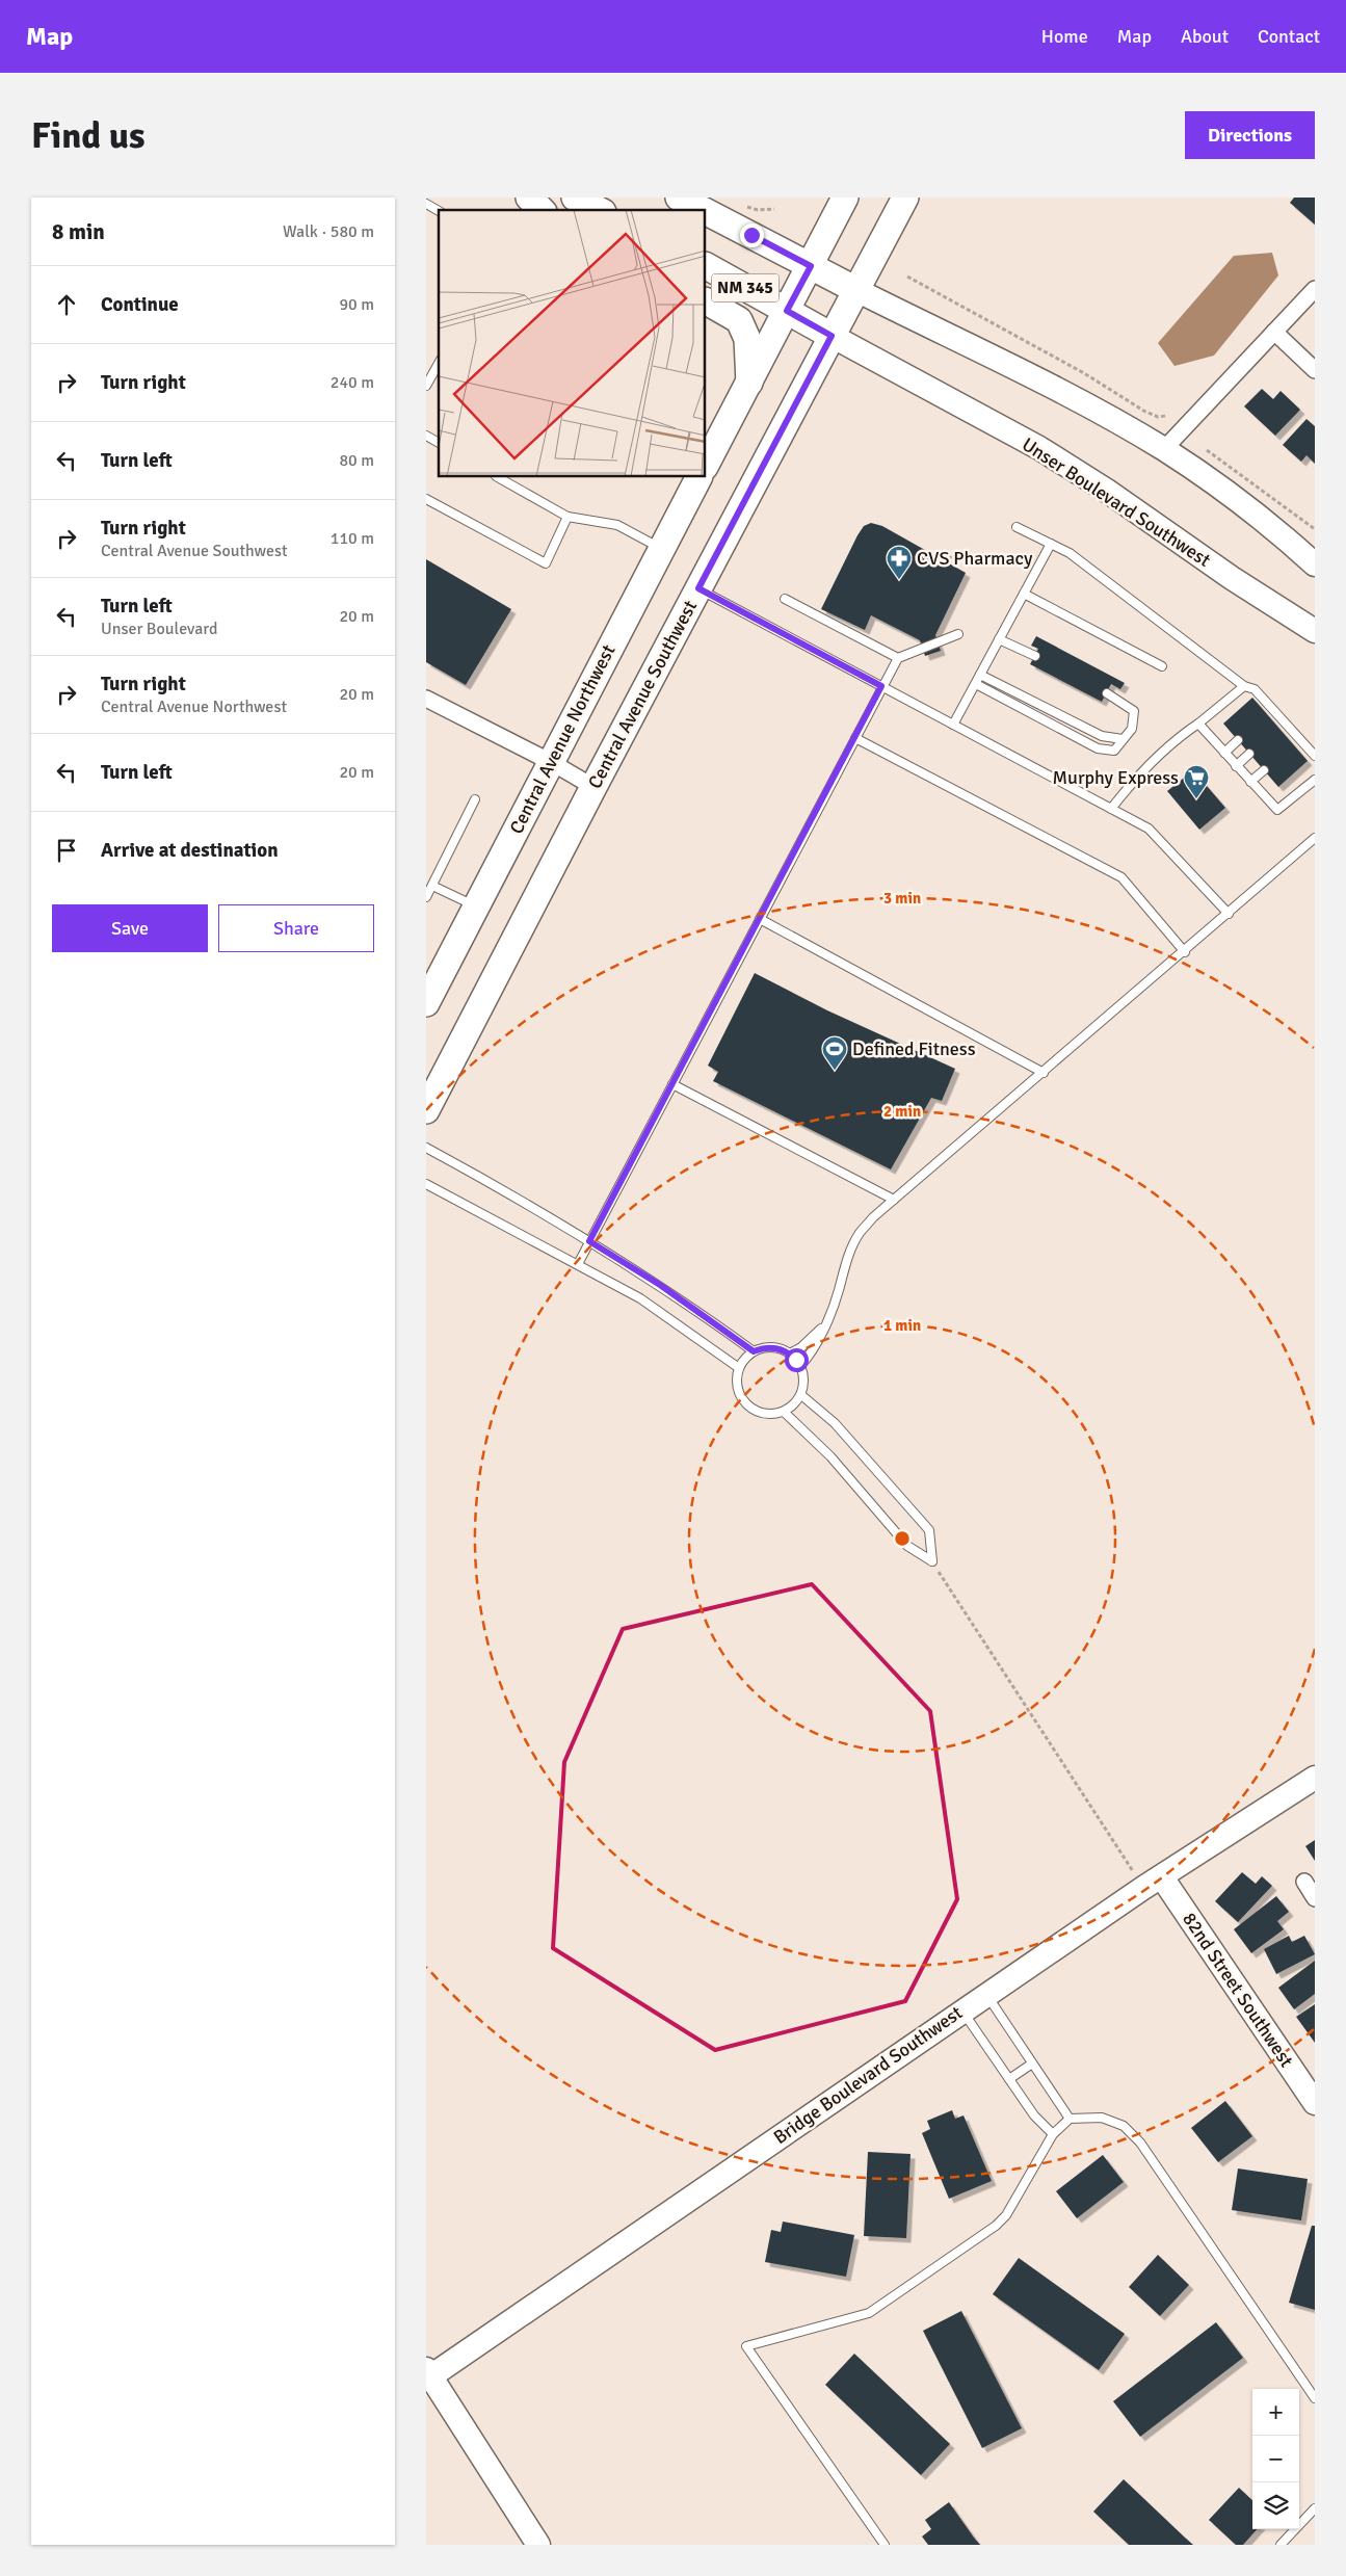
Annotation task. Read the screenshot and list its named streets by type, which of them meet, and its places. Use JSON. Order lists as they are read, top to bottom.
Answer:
{
  "streets": {
    "main road": ["NM 345", "Central Avenue Southwest", "Central Avenue Northwest"],
    "street": ["Unser Boulevard Southwest", "82nd Street Southwest", "Bridge Boulevard Southwest"]
  },
  "crossings": [
    ["NM 345", "Unser Boulevard Southwest"],
    ["NM 345", "Central Avenue Southwest"],
    ["Unser Boulevard Southwest", "Central Avenue Southwest"],
    ["82nd Street Southwest", "Bridge Boulevard Southwest"]
  ],
  "places": {
    "pharmacy": ["CVS Pharmacy"],
    "supermarket": ["Murphy Express"],
    "sports": ["Defined Fitness"]
  },
  "page": {
    "header": "Map",
    "nav": [
      "Home",
      "Map",
      "About",
      "Contact"
    ],
    "buttons": [
      "Directions",
      ["Save", "Share"]
    ],
    "title": "Find us",
    "heading": ["8 min", "Walk · 580 m"],
    "list": [
      ["Continue", "90 m"],
      ["Turn right", "240 m"],
      ["Turn left", "80 m"],
      ["Turn right", "Central Avenue Southwest", "110 m"],
      ["Turn left", "Unser Boulevard", "20 m"],
      ["Turn right", "Central Avenue Northwest", "20 m"],
      ["Turn left", "20 m"],
      "Arrive at destination"
    ],
    "map_buttons": ["+", "−"]
  },
  "rings": ["3 min", "2 min", "1 min"]
}
